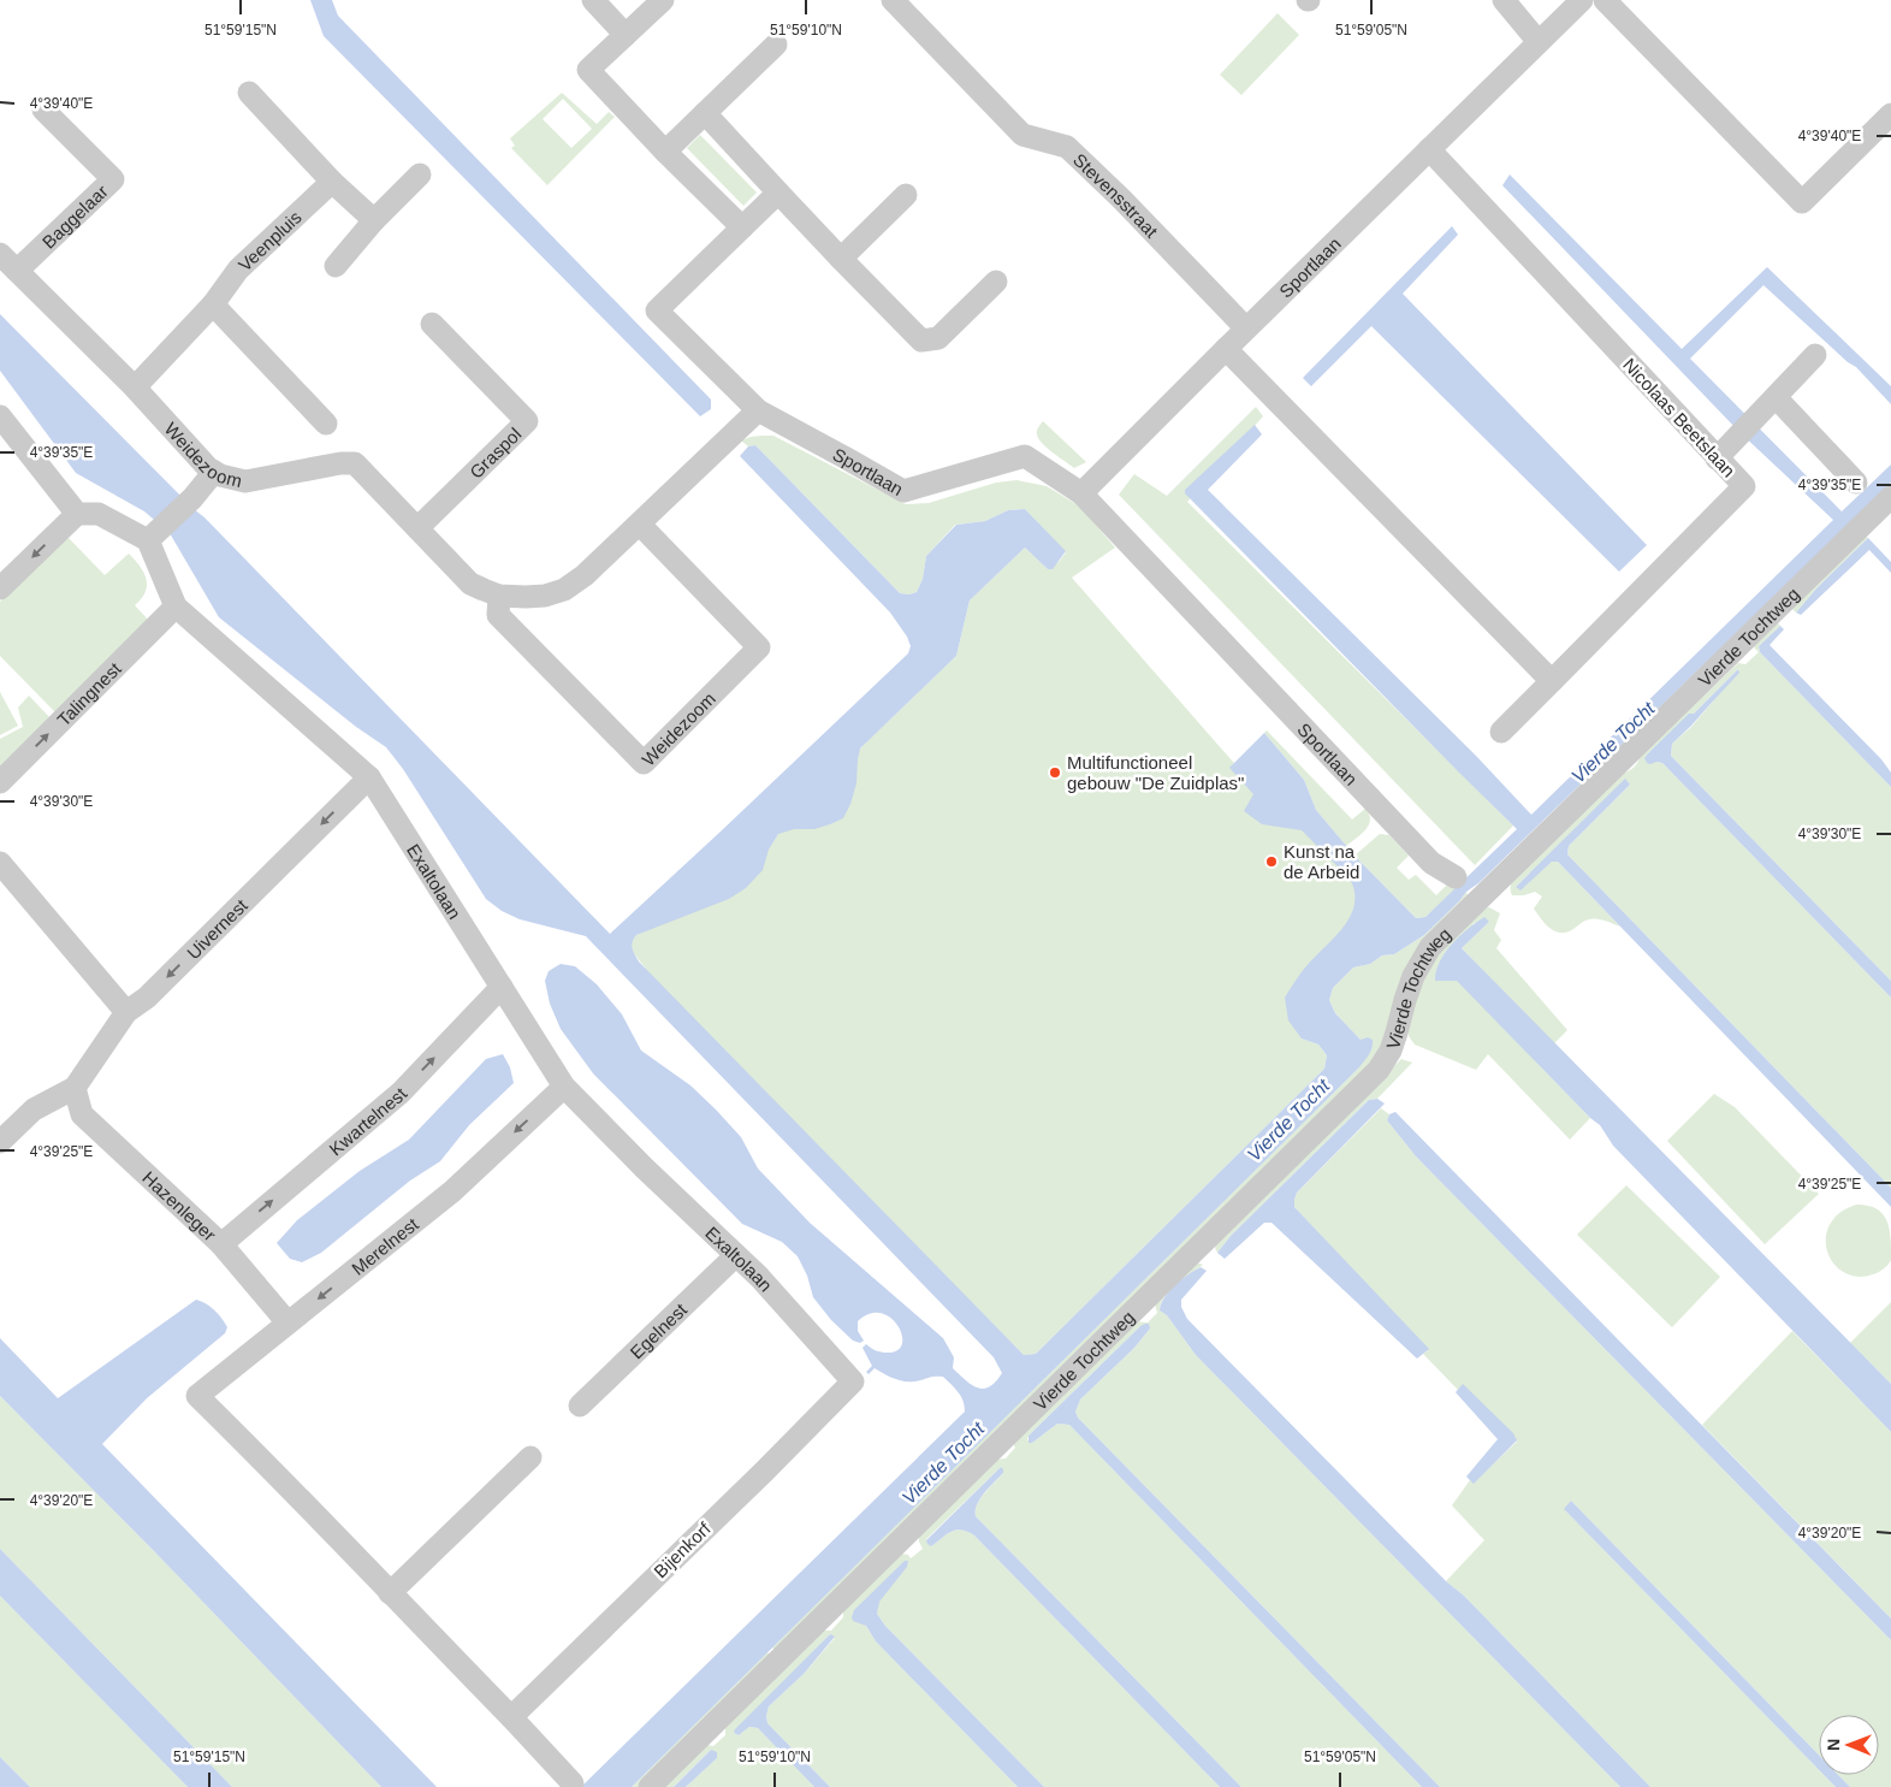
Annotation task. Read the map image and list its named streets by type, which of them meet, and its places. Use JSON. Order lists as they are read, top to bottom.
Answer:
{
  "streets": {
    "street": [
      "Stevensstraat",
      "Baggelaar",
      "Veenpluis",
      "Sportlaan",
      "Nicolaas Beetslaan",
      "Weidezoom",
      "Graspol",
      "Vierde Tochtweg",
      "Talingnest",
      "Exaltolaan",
      "Uivernest",
      "Kwartelnest",
      "Hazenleger",
      "Merelnest",
      "Egelnest",
      "Bijenkorf"
    ]
  },
  "crossings": [
    ["Stevensstraat", "Sportlaan"],
    ["Baggelaar", "Weidezoom"],
    ["Veenpluis", "Weidezoom"],
    ["Sportlaan", "Nicolaas Beetslaan"],
    ["Sportlaan", "Weidezoom"],
    ["Weidezoom", "Graspol"],
    ["Talingnest", "Exaltolaan"],
    ["Exaltolaan", "Uivernest"],
    ["Exaltolaan", "Kwartelnest"],
    ["Exaltolaan", "Merelnest"],
    ["Exaltolaan", "Egelnest"],
    ["Exaltolaan", "Bijenkorf"],
    ["Uivernest", "Hazenleger"],
    ["Kwartelnest", "Hazenleger"],
    ["Hazenleger", "Merelnest"]
  ],
  "one_way": ["Uivernest", "Kwartelnest", "Merelnest"],
  "water": ["Vierde Tocht"],
  "places": ["Multifunctioneel gebouw \"De Zuidplas\"", "Kunst na de Arbeid"],
  "north": "left",
  "coordinates": [
    "51°59'15\"N",
    "51°59'10\"N",
    "51°59'05\"N",
    "4°39'40\"E",
    "4°39'35\"E",
    "4°39'30\"E",
    "4°39'25\"E",
    "4°39'20\"E"
  ]
}
